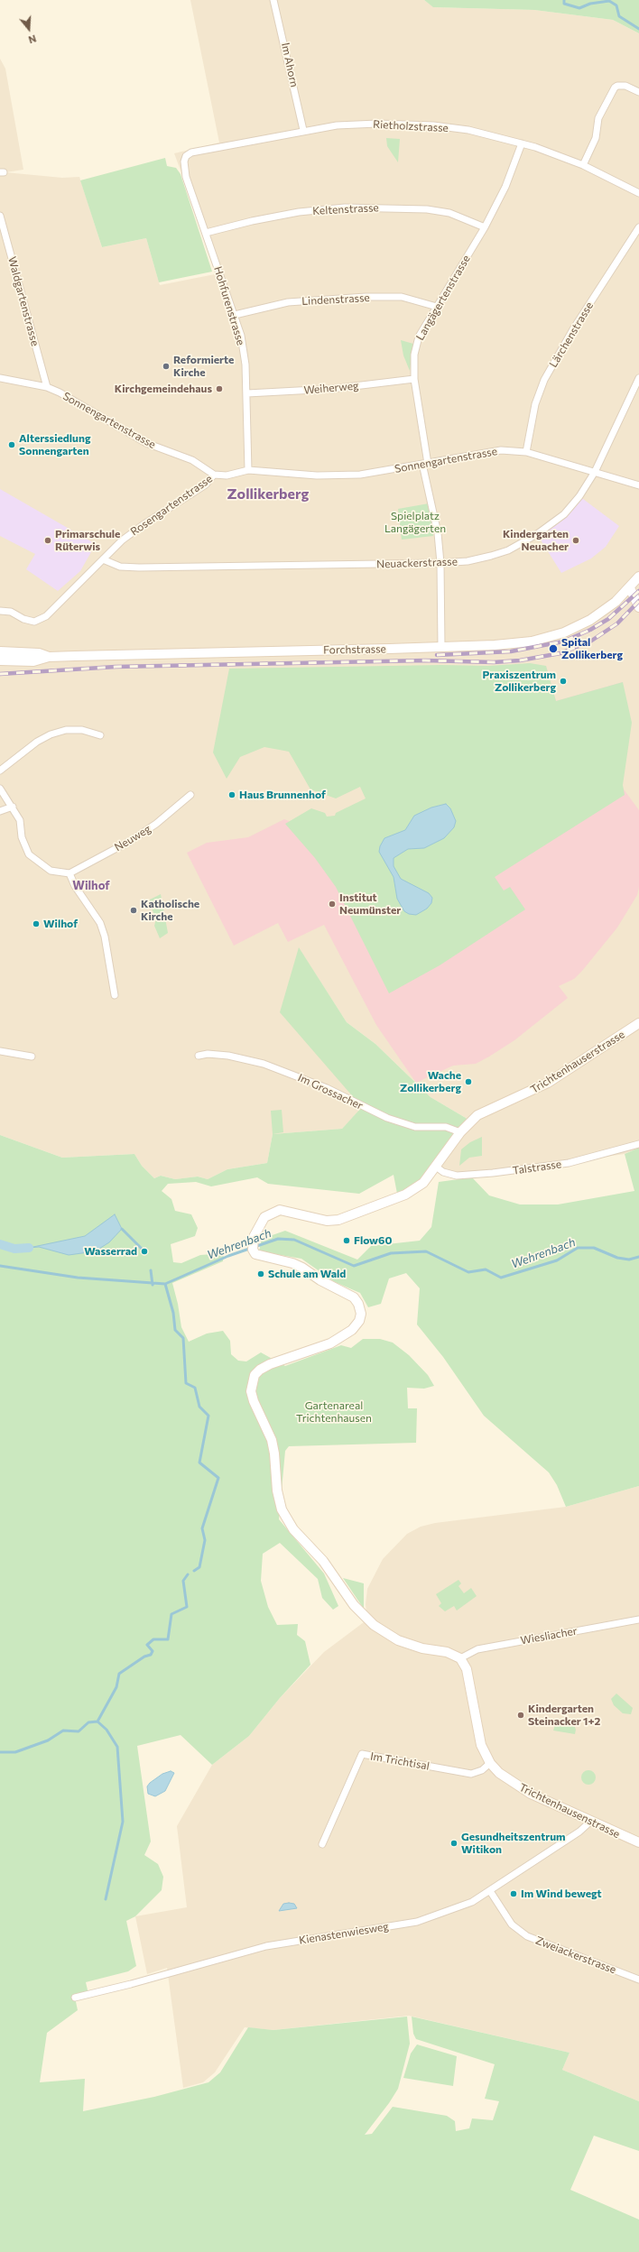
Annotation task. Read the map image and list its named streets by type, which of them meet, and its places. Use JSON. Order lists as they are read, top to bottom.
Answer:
{
  "streets": {
    "street": [
      "Im Ahorn",
      "Rietholzstrasse",
      "Keltenstrasse",
      "Langägertenstrasse",
      "Lindenstrasse",
      "Waldgartenstrasse",
      "Hohfurenstrasse",
      "Lärchenstrasse",
      "Weiherweg",
      "Sonnengartenstrasse",
      "Rosengartenstrasse",
      "Neuackerstrasse",
      "Forchstrasse",
      "Neuweg",
      "Trichtenhauserstrasse",
      "Im Grossacher",
      "Talstrasse",
      "Wiesliacher",
      "Im Trichtisal",
      "Trichtenhausenstrasse",
      "Kienastenwiesweg",
      "Zweiackerstrasse"
    ]
  },
  "crossings": [
    ["Im Ahorn", "Rietholzstrasse"],
    ["Rietholzstrasse", "Langägertenstrasse"],
    ["Rietholzstrasse", "Hohfurenstrasse"],
    ["Keltenstrasse", "Langägertenstrasse"],
    ["Keltenstrasse", "Hohfurenstrasse"],
    ["Langägertenstrasse", "Lindenstrasse"],
    ["Langägertenstrasse", "Weiherweg"],
    ["Langägertenstrasse", "Sonnengartenstrasse"],
    ["Langägertenstrasse", "Neuackerstrasse"],
    ["Langägertenstrasse", "Forchstrasse"],
    ["Lindenstrasse", "Hohfurenstrasse"],
    ["Waldgartenstrasse", "Sonnengartenstrasse"],
    ["Hohfurenstrasse", "Weiherweg"],
    ["Hohfurenstrasse", "Sonnengartenstrasse"],
    ["Hohfurenstrasse", "Rosengartenstrasse"],
    ["Lärchenstrasse", "Sonnengartenstrasse"],
    ["Sonnengartenstrasse", "Rosengartenstrasse"],
    ["Sonnengartenstrasse", "Neuackerstrasse"],
    ["Rosengartenstrasse", "Neuackerstrasse"],
    ["Trichtenhauserstrasse", "Im Grossacher"],
    ["Trichtenhauserstrasse", "Talstrasse"],
    ["Trichtenhauserstrasse", "Wiesliacher"],
    ["Trichtenhauserstrasse", "Trichtenhausenstrasse"],
    ["Wiesliacher", "Trichtenhausenstrasse"],
    ["Im Trichtisal", "Trichtenhausenstrasse"],
    ["Trichtenhausenstrasse", "Kienastenwiesweg"],
    ["Kienastenwiesweg", "Zweiackerstrasse"]
  ],
  "districts": ["Zollikerberg", "Wilhof"],
  "water": ["Wehrenbach"],
  "parks": ["Spielplatz Langägerten", "Gartenareal Trichtenhausen"],
  "places": [
    "Reformierte Kirche",
    "Kirchgemeindehaus",
    "Alterssiedlung Sonnengarten",
    "Primarschule Rüterwis",
    "Kindergarten Neuacher",
    "Spital Zollikerberg",
    "Praxiszentrum Zollikerberg",
    "Haus Brunnenhof",
    "Institut Neumünster",
    "Katholische Kirche",
    "Wilhof",
    "Wache Zollikerberg",
    "Flow60",
    "Wasserrad",
    "Schule am Wald",
    "Kindergarten Steinacker 1+2",
    "Gesundheitszentrum Witikon",
    "Im Wind bewegt"
  ],
  "north": "bottom"
}
